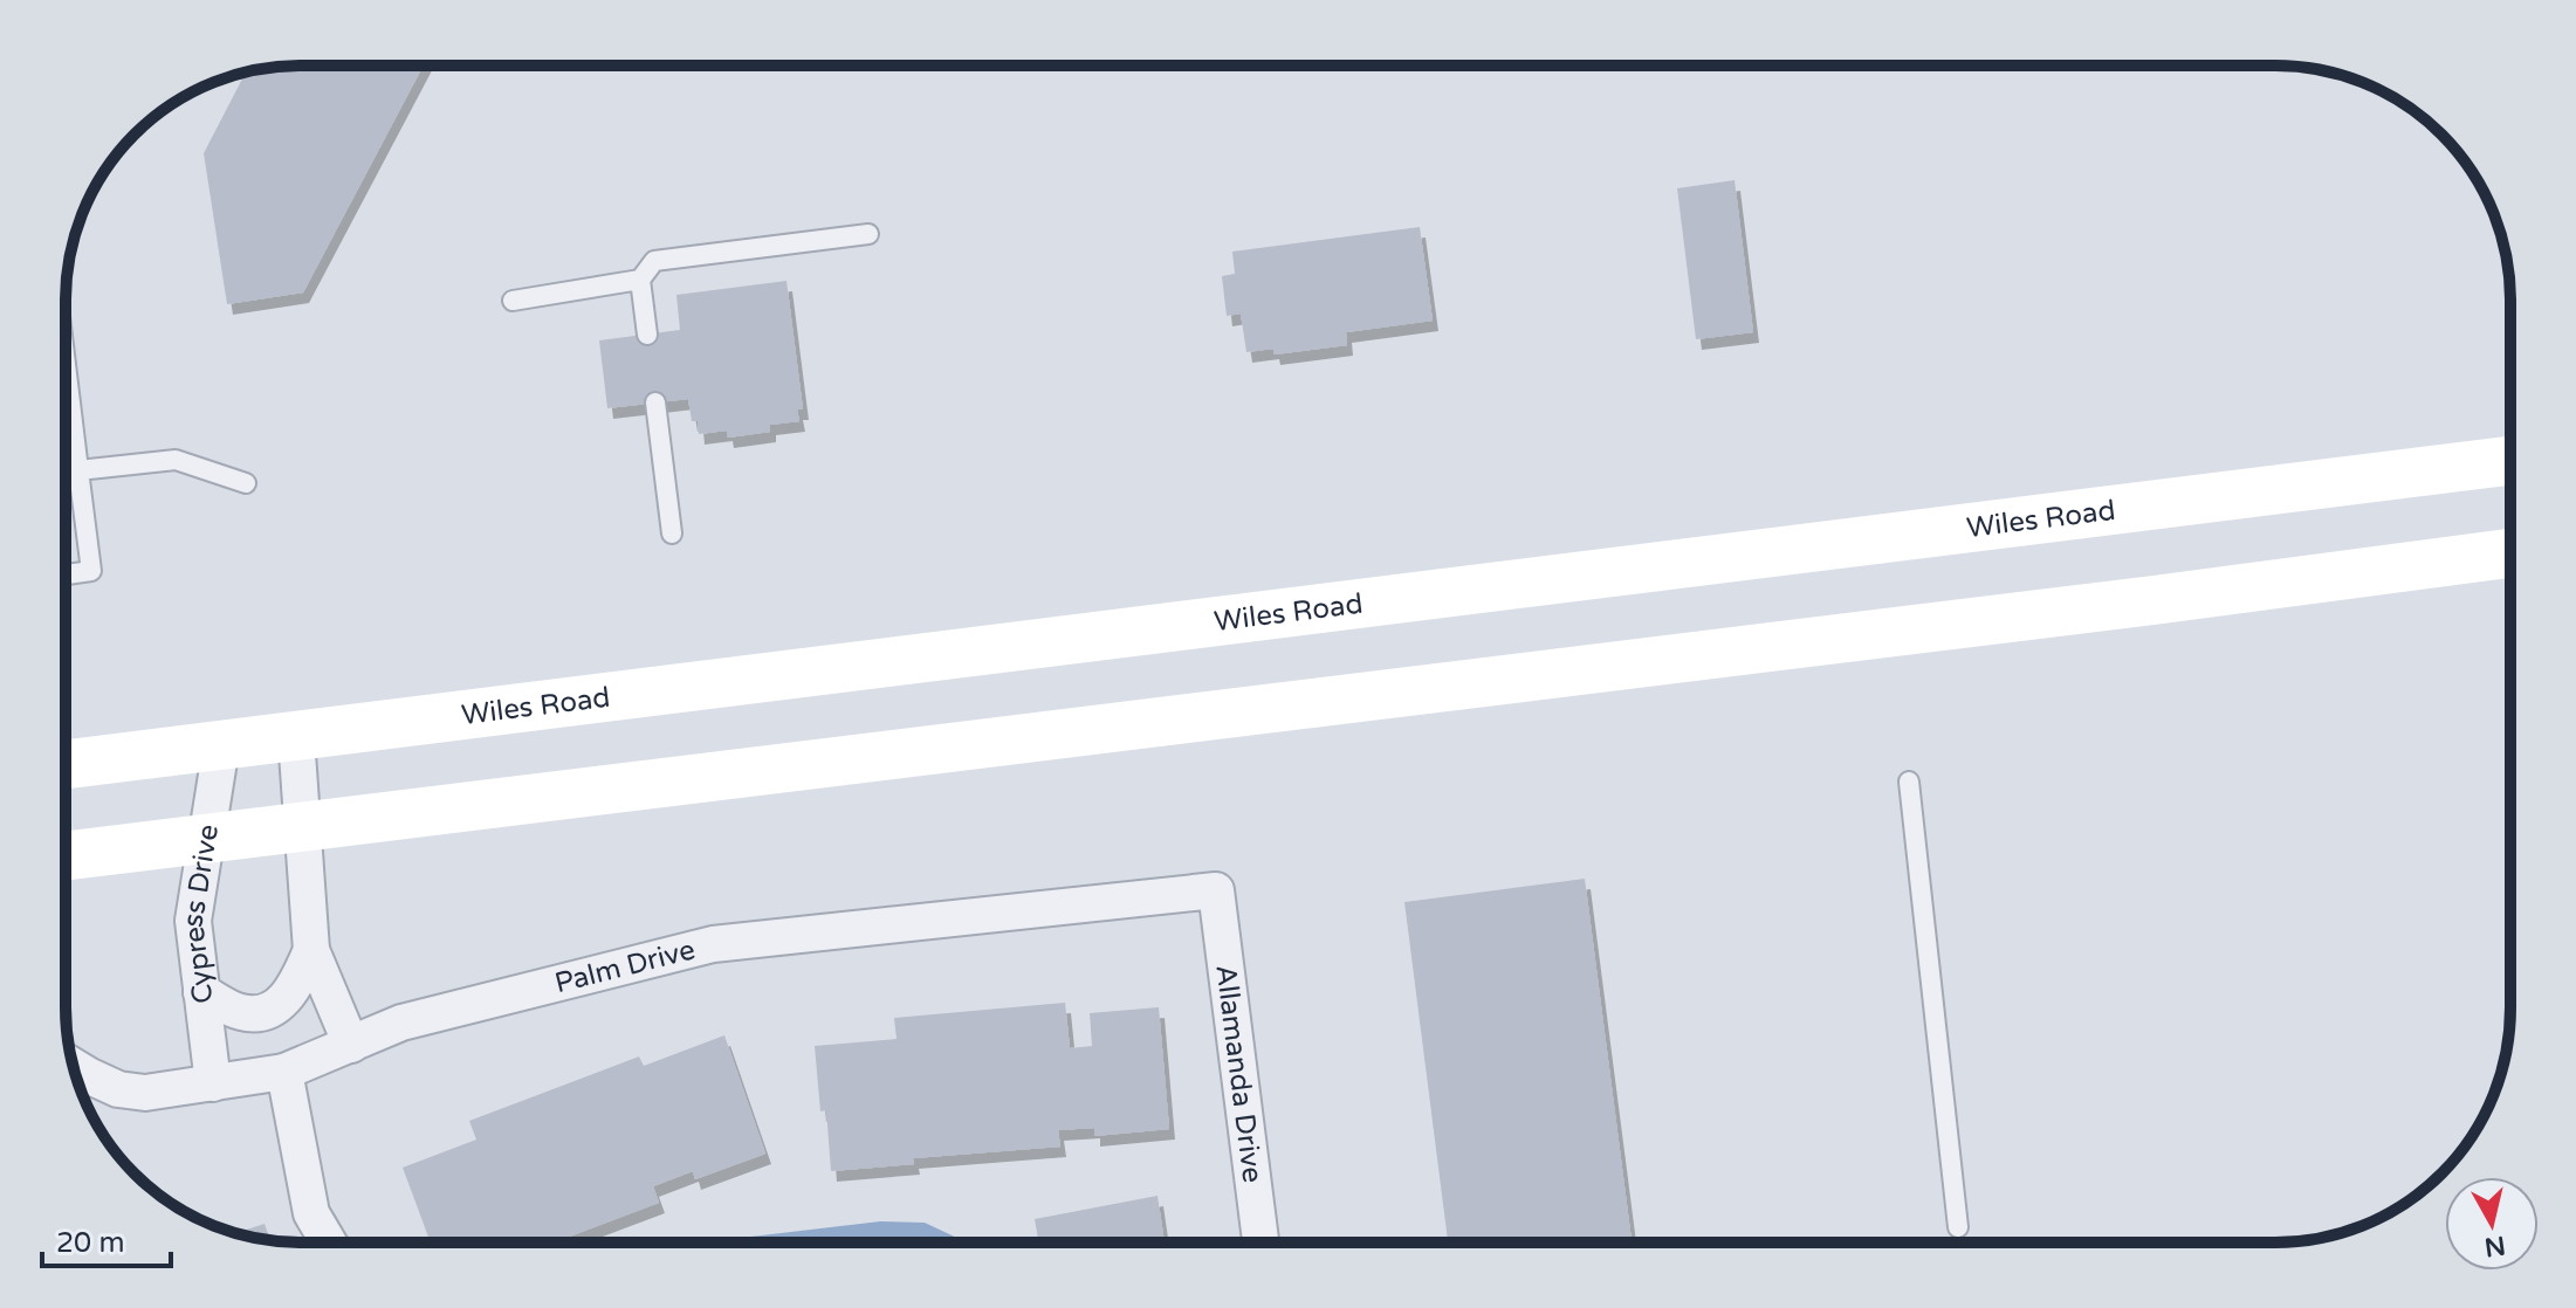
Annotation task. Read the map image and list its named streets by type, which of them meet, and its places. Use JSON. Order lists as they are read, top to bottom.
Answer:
{
  "streets": {
    "main road": ["Wiles Road"],
    "street": ["Cypress Drive", "Palm Drive", "Allamanda Drive"]
  },
  "crossings": [
    ["Wiles Road", "Cypress Drive"],
    ["Cypress Drive", "Palm Drive"],
    ["Palm Drive", "Allamanda Drive"]
  ],
  "scale_bar": "20 m",
  "north": "bottom"
}
